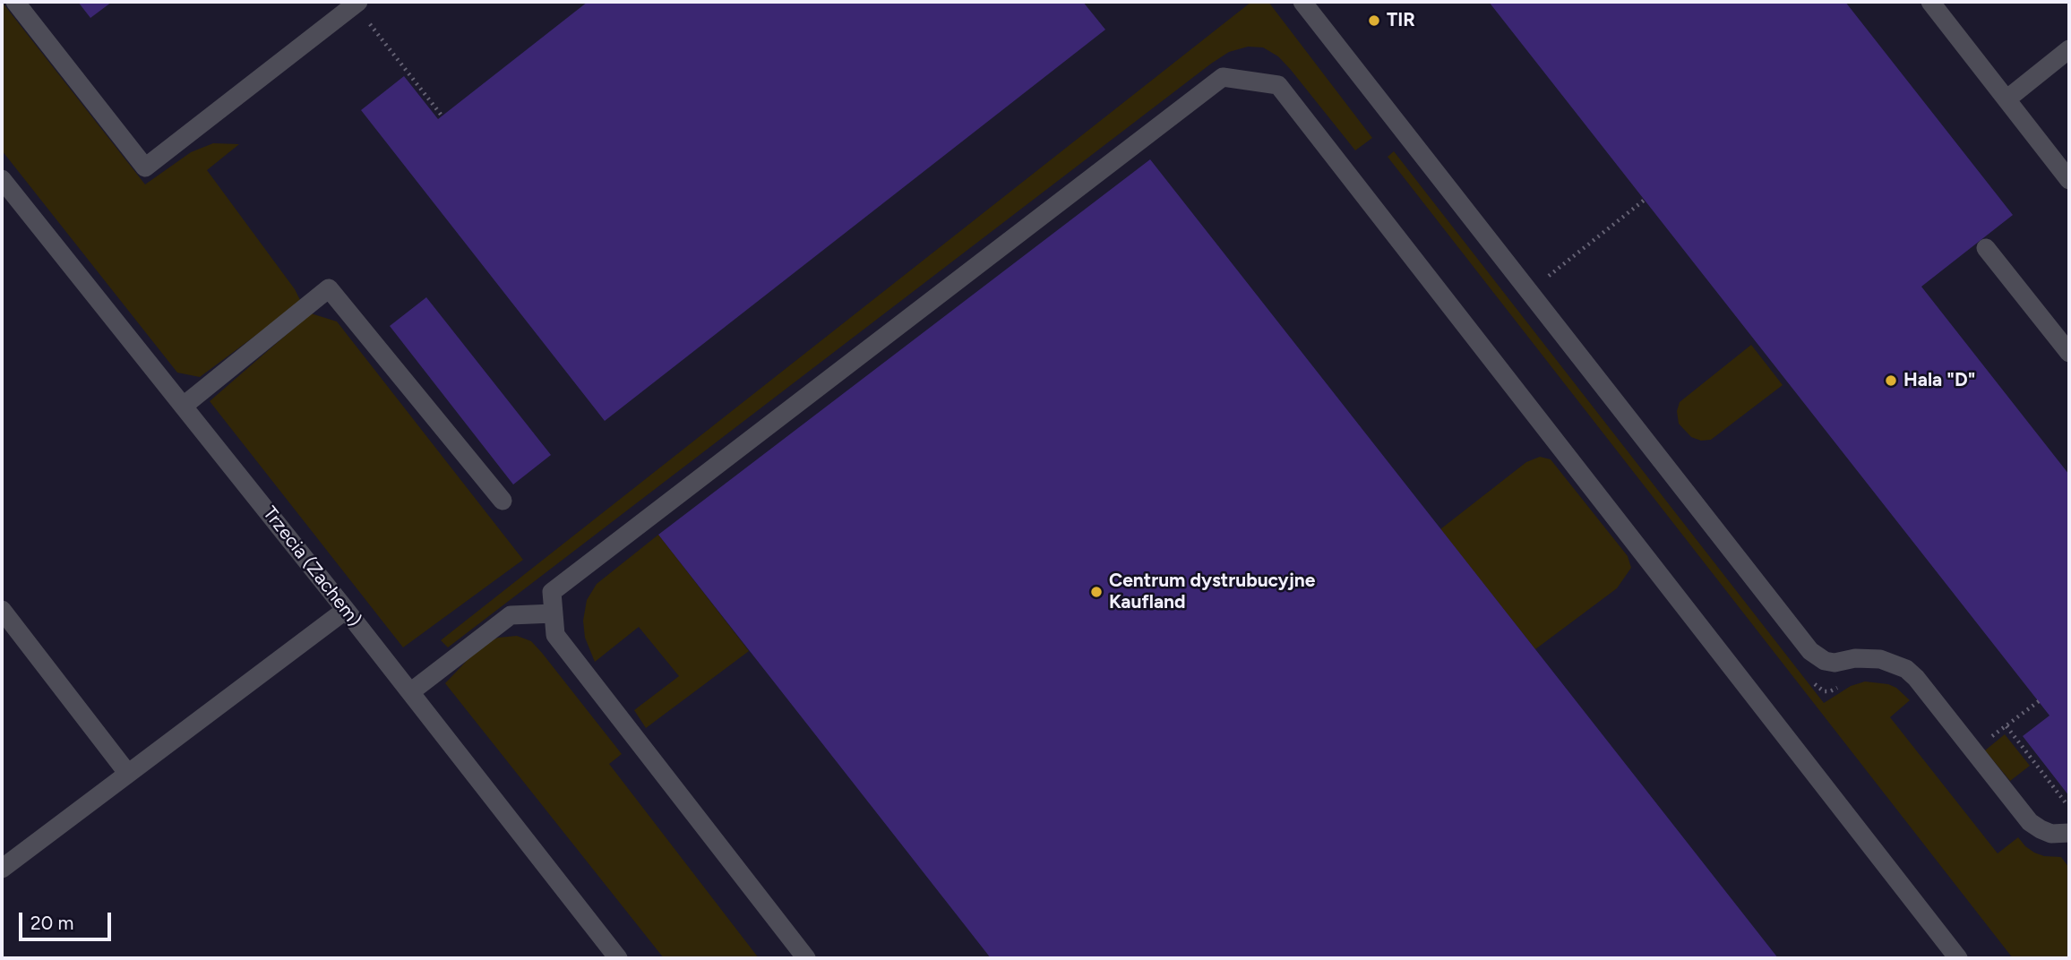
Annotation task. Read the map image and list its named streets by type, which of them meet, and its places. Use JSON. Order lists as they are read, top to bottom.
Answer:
{
  "streets": {
    "lane": ["Trzecia (Zachem)"]
  },
  "places": ["TIR", "Hala \"D\"", "Centrum dystrubucyjne Kaufland"],
  "scale_bar": "20 m"
}
